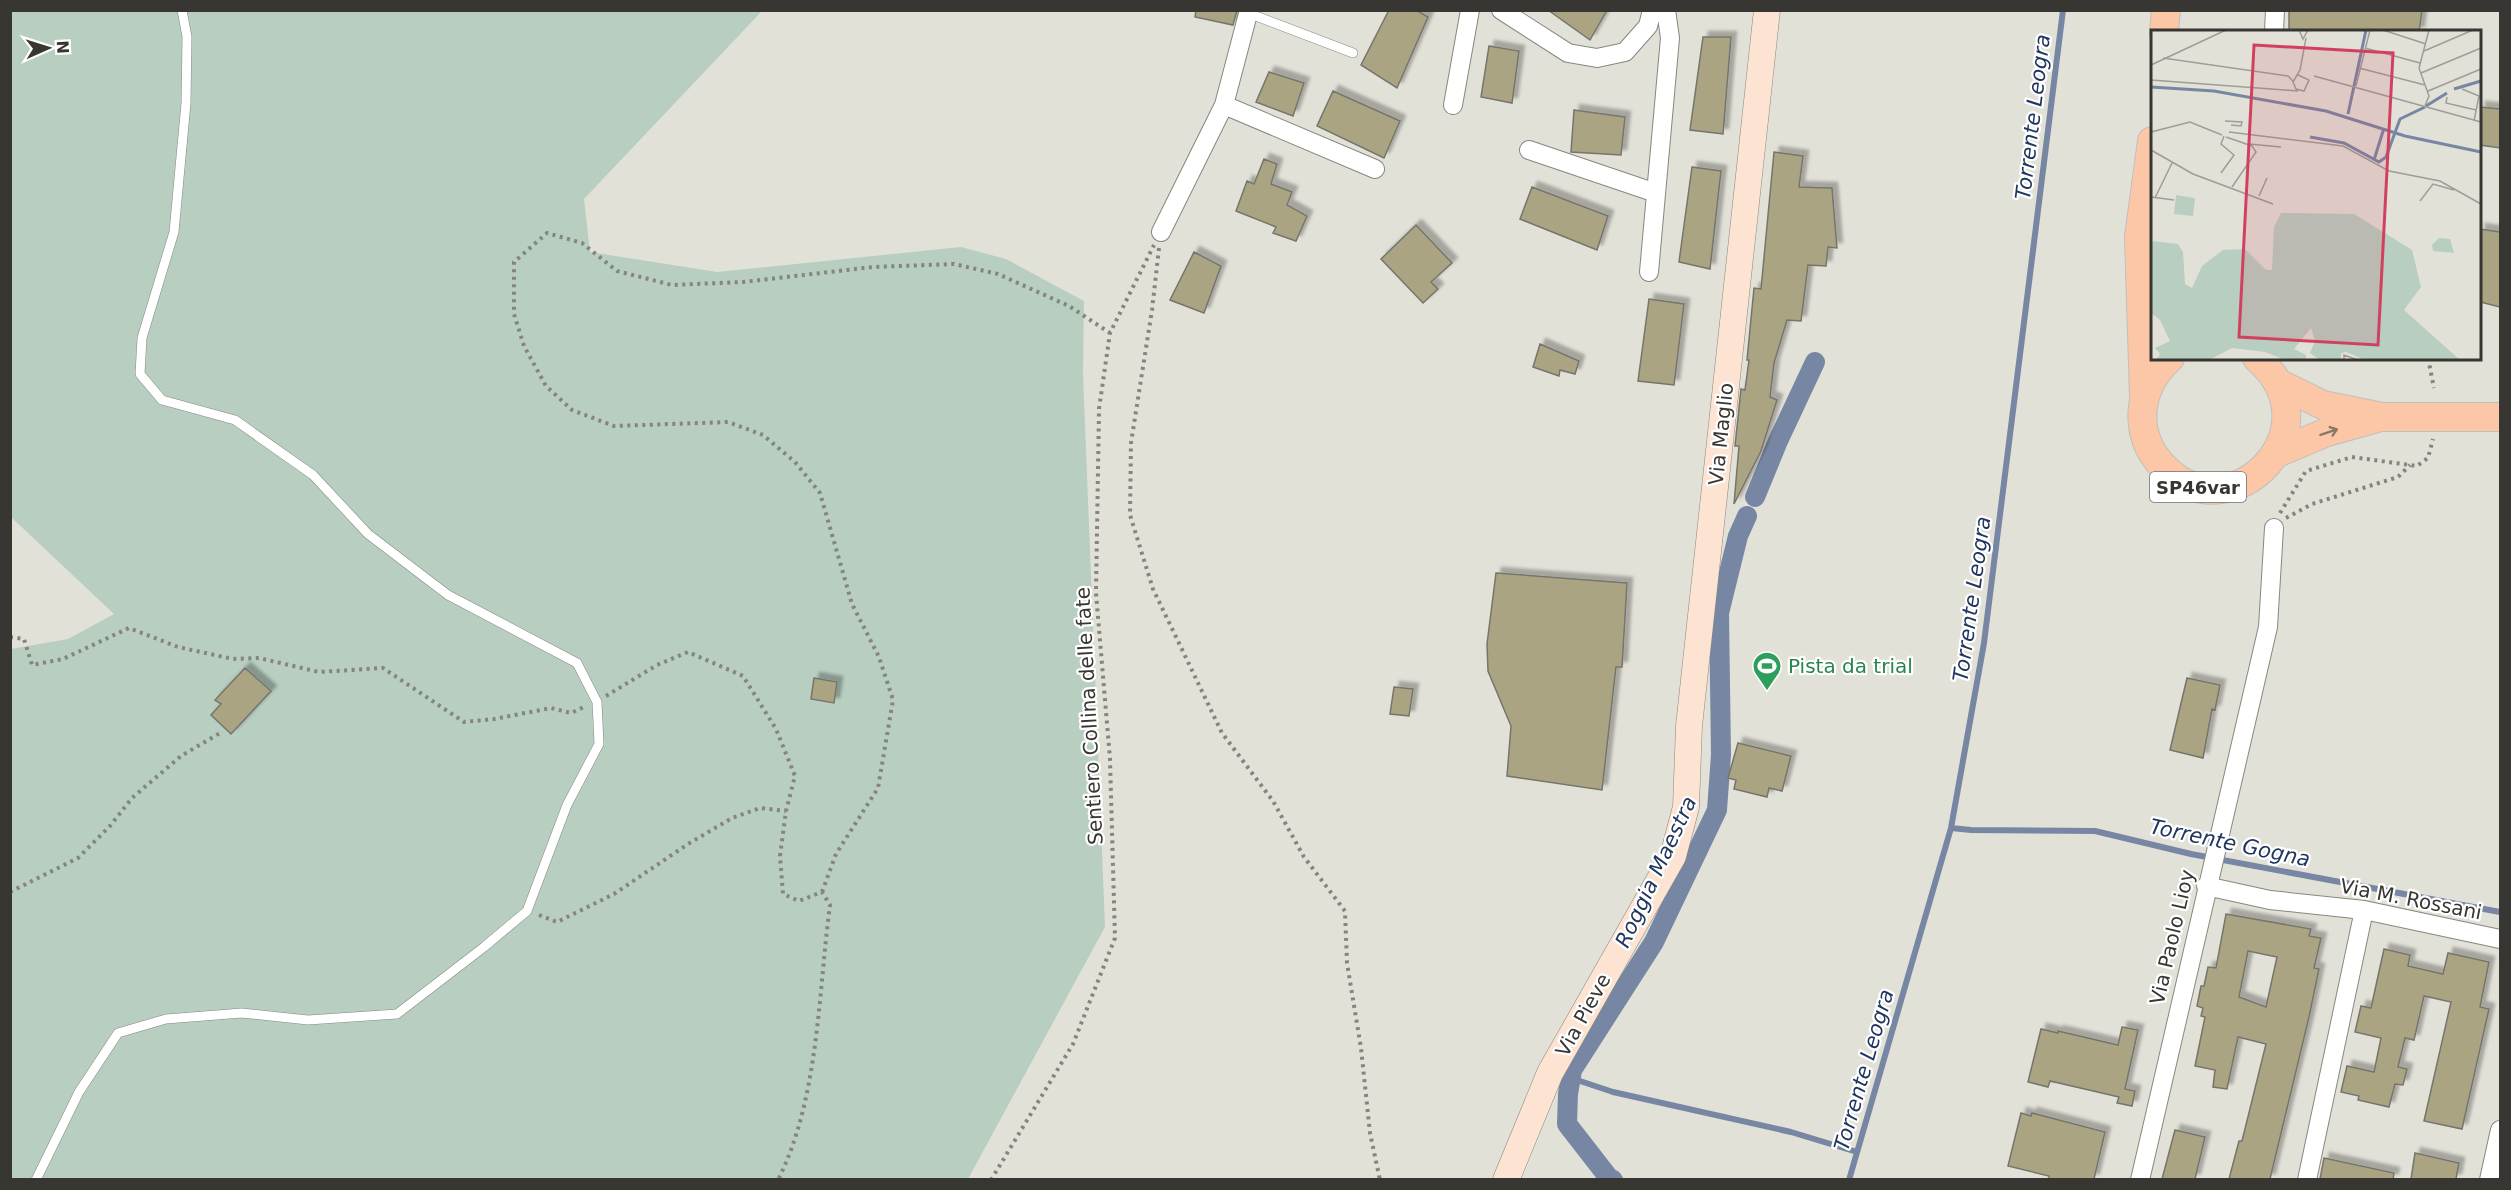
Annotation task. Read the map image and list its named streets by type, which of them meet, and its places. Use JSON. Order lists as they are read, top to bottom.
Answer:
{
  "streets": {
    "main road": ["SP46var"],
    "street": [
      "Via Maglio",
      "Via M. Rossani",
      "Via Paolo Lioy",
      "Via Pieve"
    ],
    "path": ["Sentiero Collina delle fate"]
  },
  "crossings": [
    ["Via Maglio", "Via Pieve"],
    ["Via M. Rossani", "Via Paolo Lioy"]
  ],
  "water": ["Torrente Leogra", "Torrente Gogna", "Roggia Maestra"],
  "places": {
    "sports": ["Pista da trial"]
  },
  "north": "right"
}
